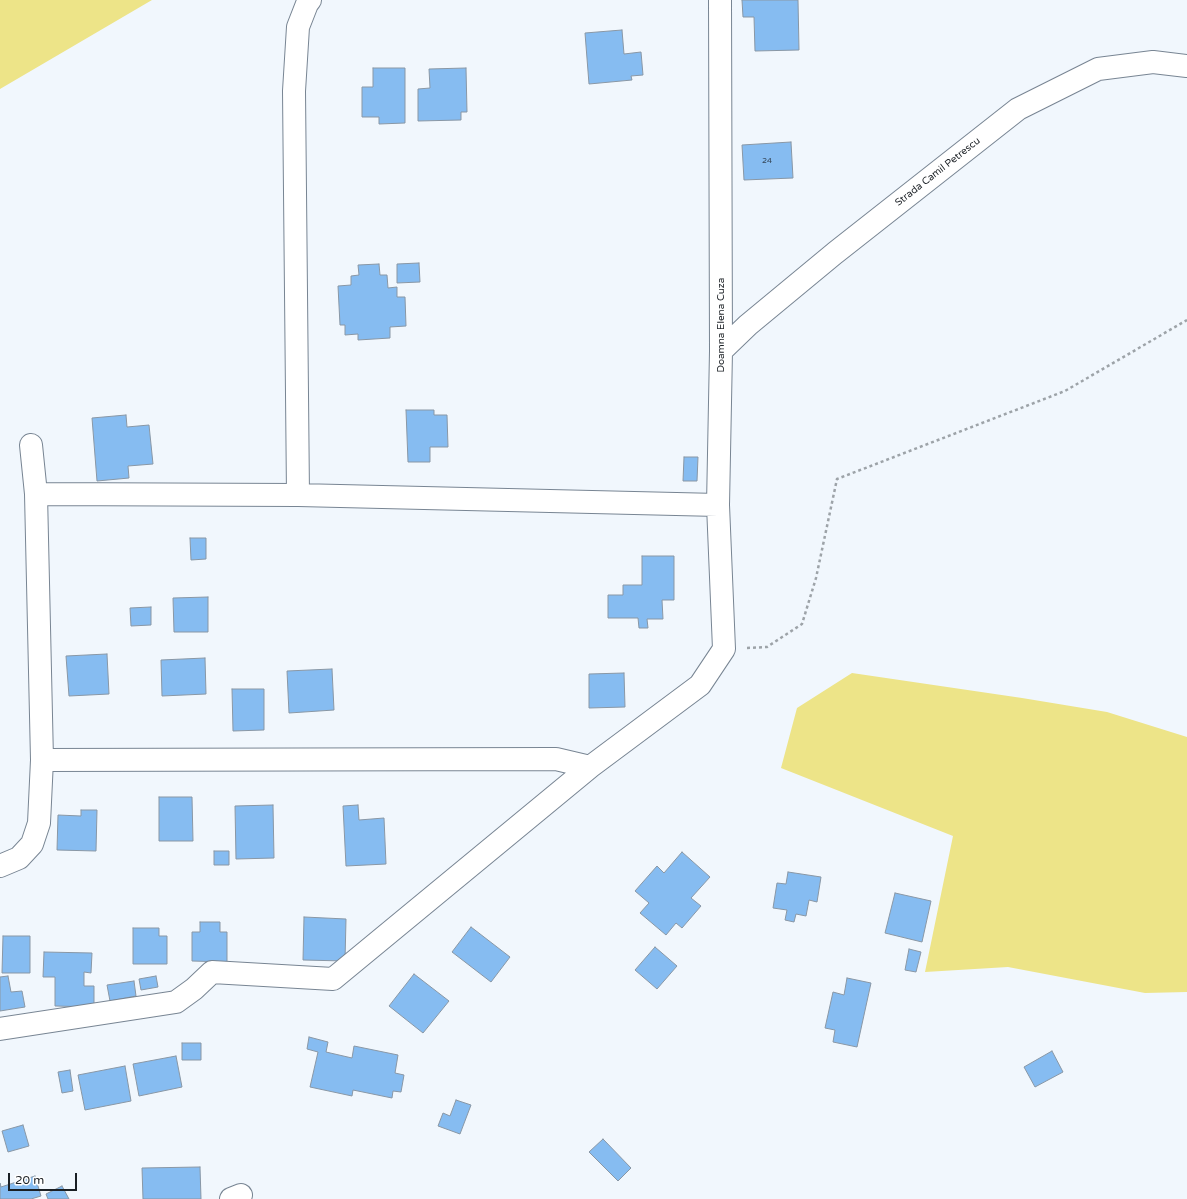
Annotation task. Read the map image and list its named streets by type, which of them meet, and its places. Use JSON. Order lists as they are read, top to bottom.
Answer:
{
  "streets": {
    "street": ["Strada Camil Petrescu", "Doamna Elena Cuza"]
  },
  "crossings": [
    ["Strada Camil Petrescu", "Doamna Elena Cuza"]
  ],
  "house_numbers": ["24"],
  "scale_bar": "20 m"
}
